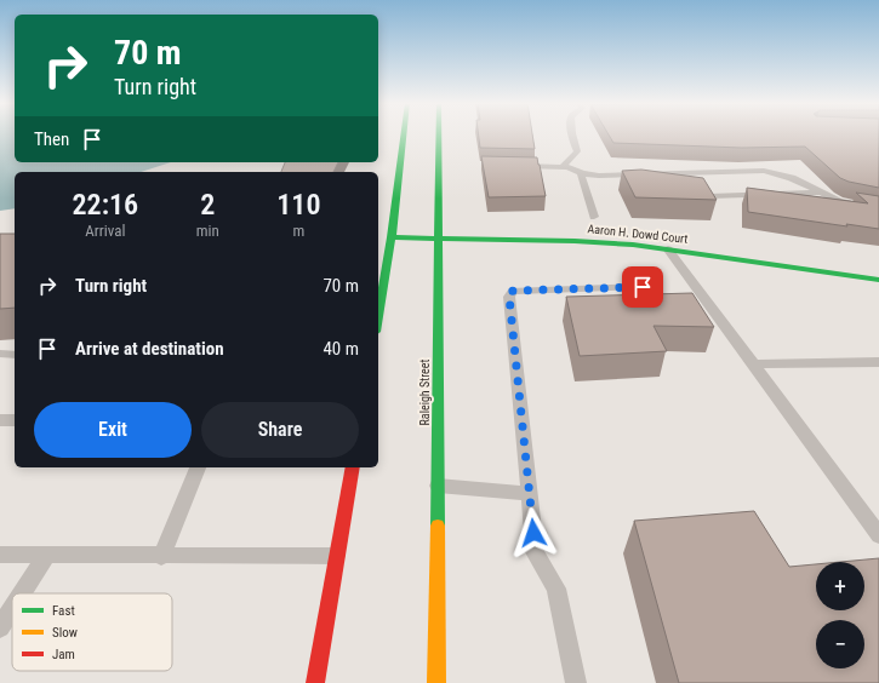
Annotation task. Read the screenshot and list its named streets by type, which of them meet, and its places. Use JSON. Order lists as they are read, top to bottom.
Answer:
{
  "streets": {
    "street": ["Aaron H. Dowd Court", "Raleigh Street"]
  },
  "crossings": [
    ["Aaron H. Dowd Court", "Raleigh Street"]
  ],
  "legend": ["Fast", "Slow", "Jam"],
  "page": {
    "turn": ["70 m", "Turn right"],
    "then": "Then",
    "eta": [
      "22:16",
      "Arrival",
      "2",
      "min",
      "110",
      "m"
    ],
    "list": [
      {
        "name": "Turn right",
        "value": "70 m"
      },
      {
        "name": "Arrive at destination",
        "value": "40 m"
      }
    ],
    "buttons": ["Exit", "Share"],
    "map_buttons": ["+", "−"]
  }
}
